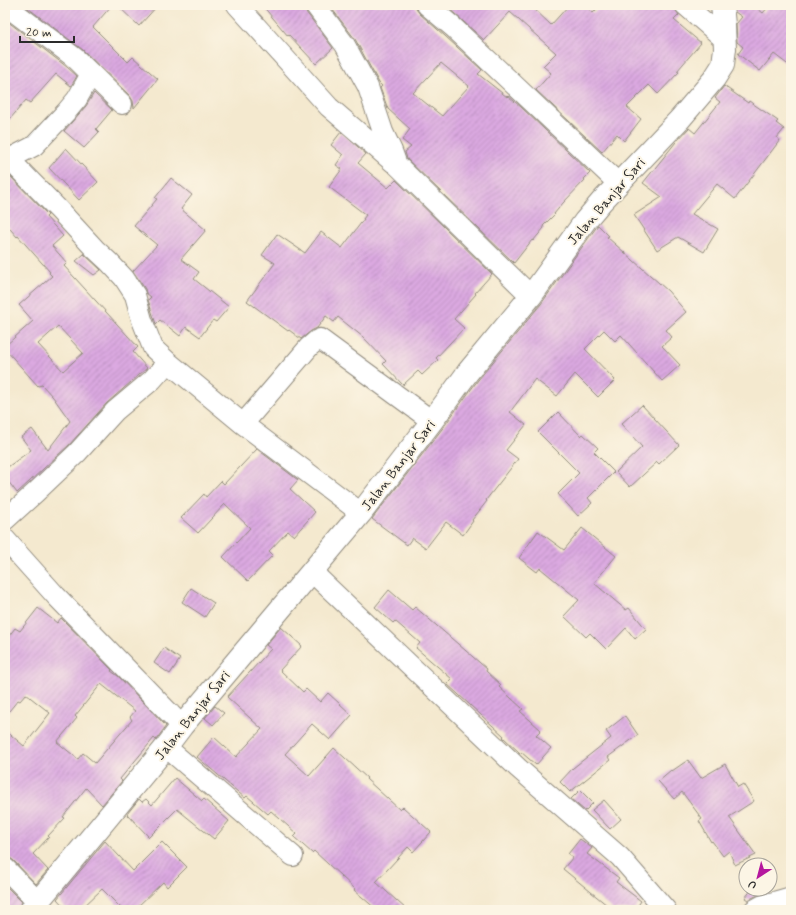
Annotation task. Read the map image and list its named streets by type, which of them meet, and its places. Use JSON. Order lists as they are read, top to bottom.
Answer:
{
  "streets": {
    "street": ["Jalan Banjar Sari"]
  },
  "scale_bar": "20 m",
  "north": "bottom left"
}
